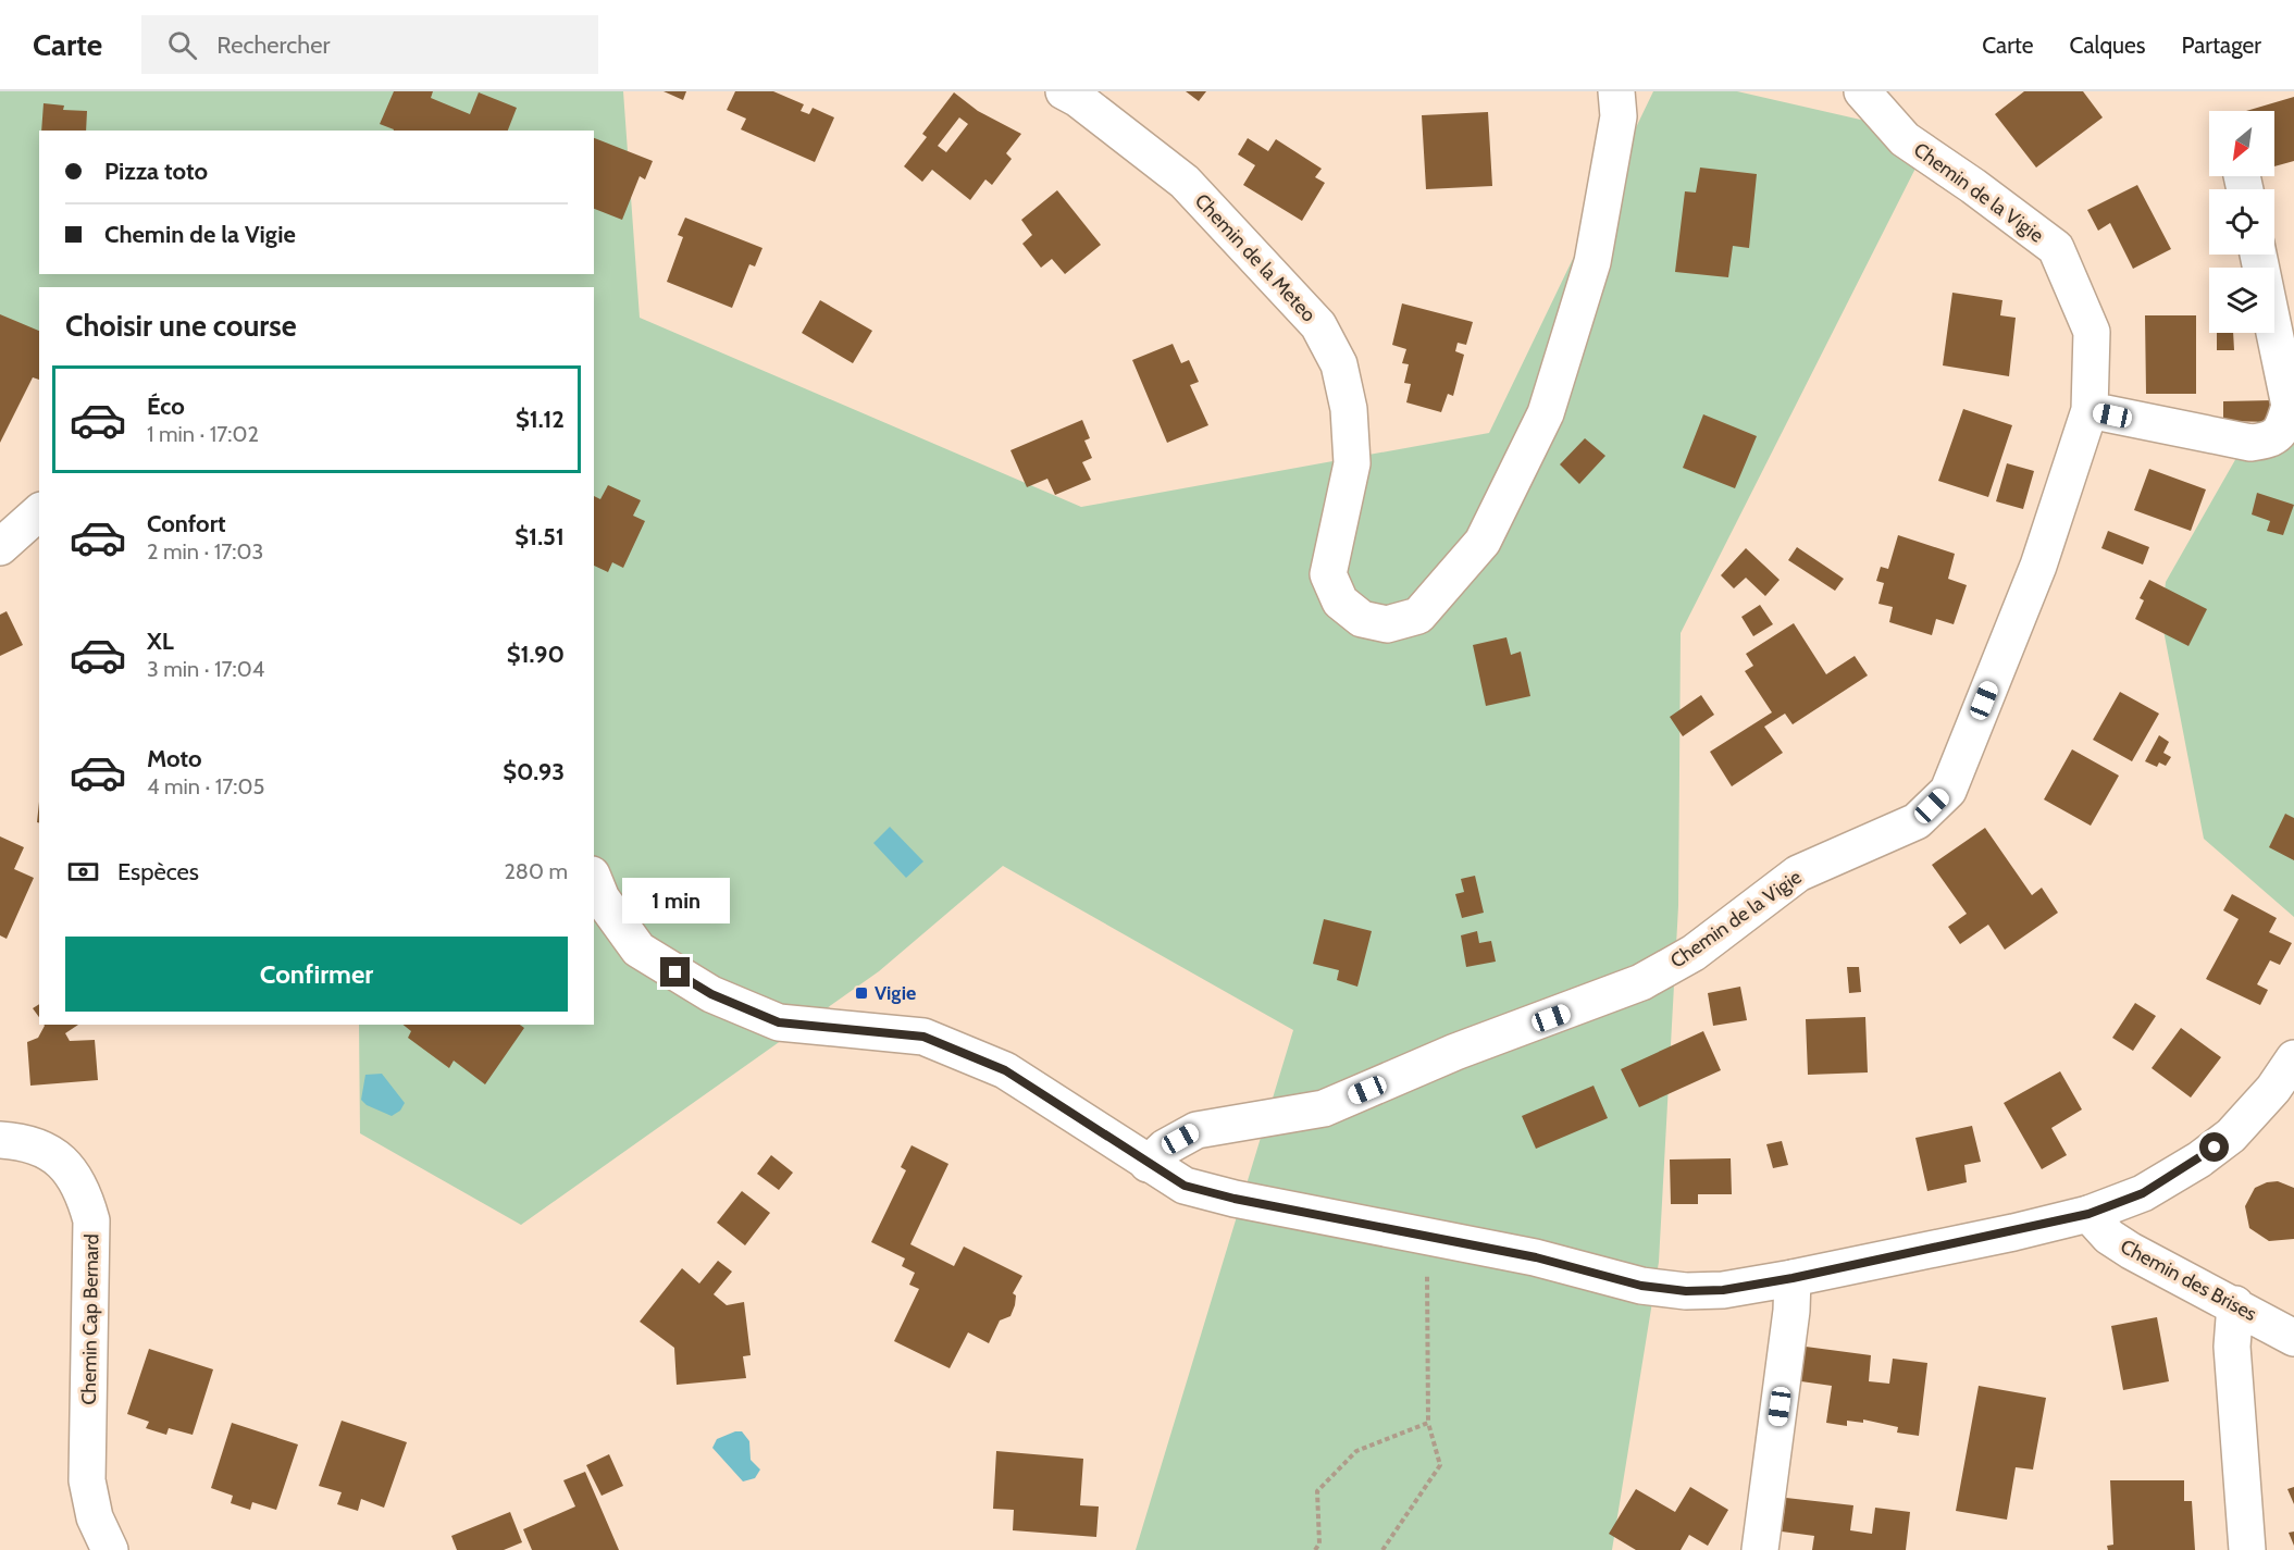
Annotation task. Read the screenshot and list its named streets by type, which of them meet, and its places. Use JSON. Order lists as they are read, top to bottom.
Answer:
{
  "streets": {
    "street": [
      "Chemin de la Vigie",
      "Chemin de la Meteo",
      "Chemin des Brises",
      "Chemin Cap Bernard"
    ]
  },
  "places": {
    "transit": ["Vigie"]
  },
  "north": "bottom left",
  "page": {
    "header": "Carte",
    "search": "Rechercher",
    "nav": ["Carte", "Calques", "Partager"],
    "banner": ["Pizza toto", "Chemin de la Vigie"],
    "heading": "Choisir une course",
    "list": [
      {
        "name": "Éco",
        "note": "1 min · 17:02",
        "value": "$1.12"
      },
      {
        "name": "Confort",
        "note": "2 min · 17:03",
        "value": "$1.51"
      },
      {
        "name": "XL",
        "note": "3 min · 17:04",
        "value": "$1.90"
      },
      {
        "name": "Moto",
        "note": "4 min · 17:05",
        "value": "$0.93"
      }
    ],
    "pay": ["Espèces", "280 m"],
    "bubble": "1 min",
    "buttons": "Confirmer"
  }
}
